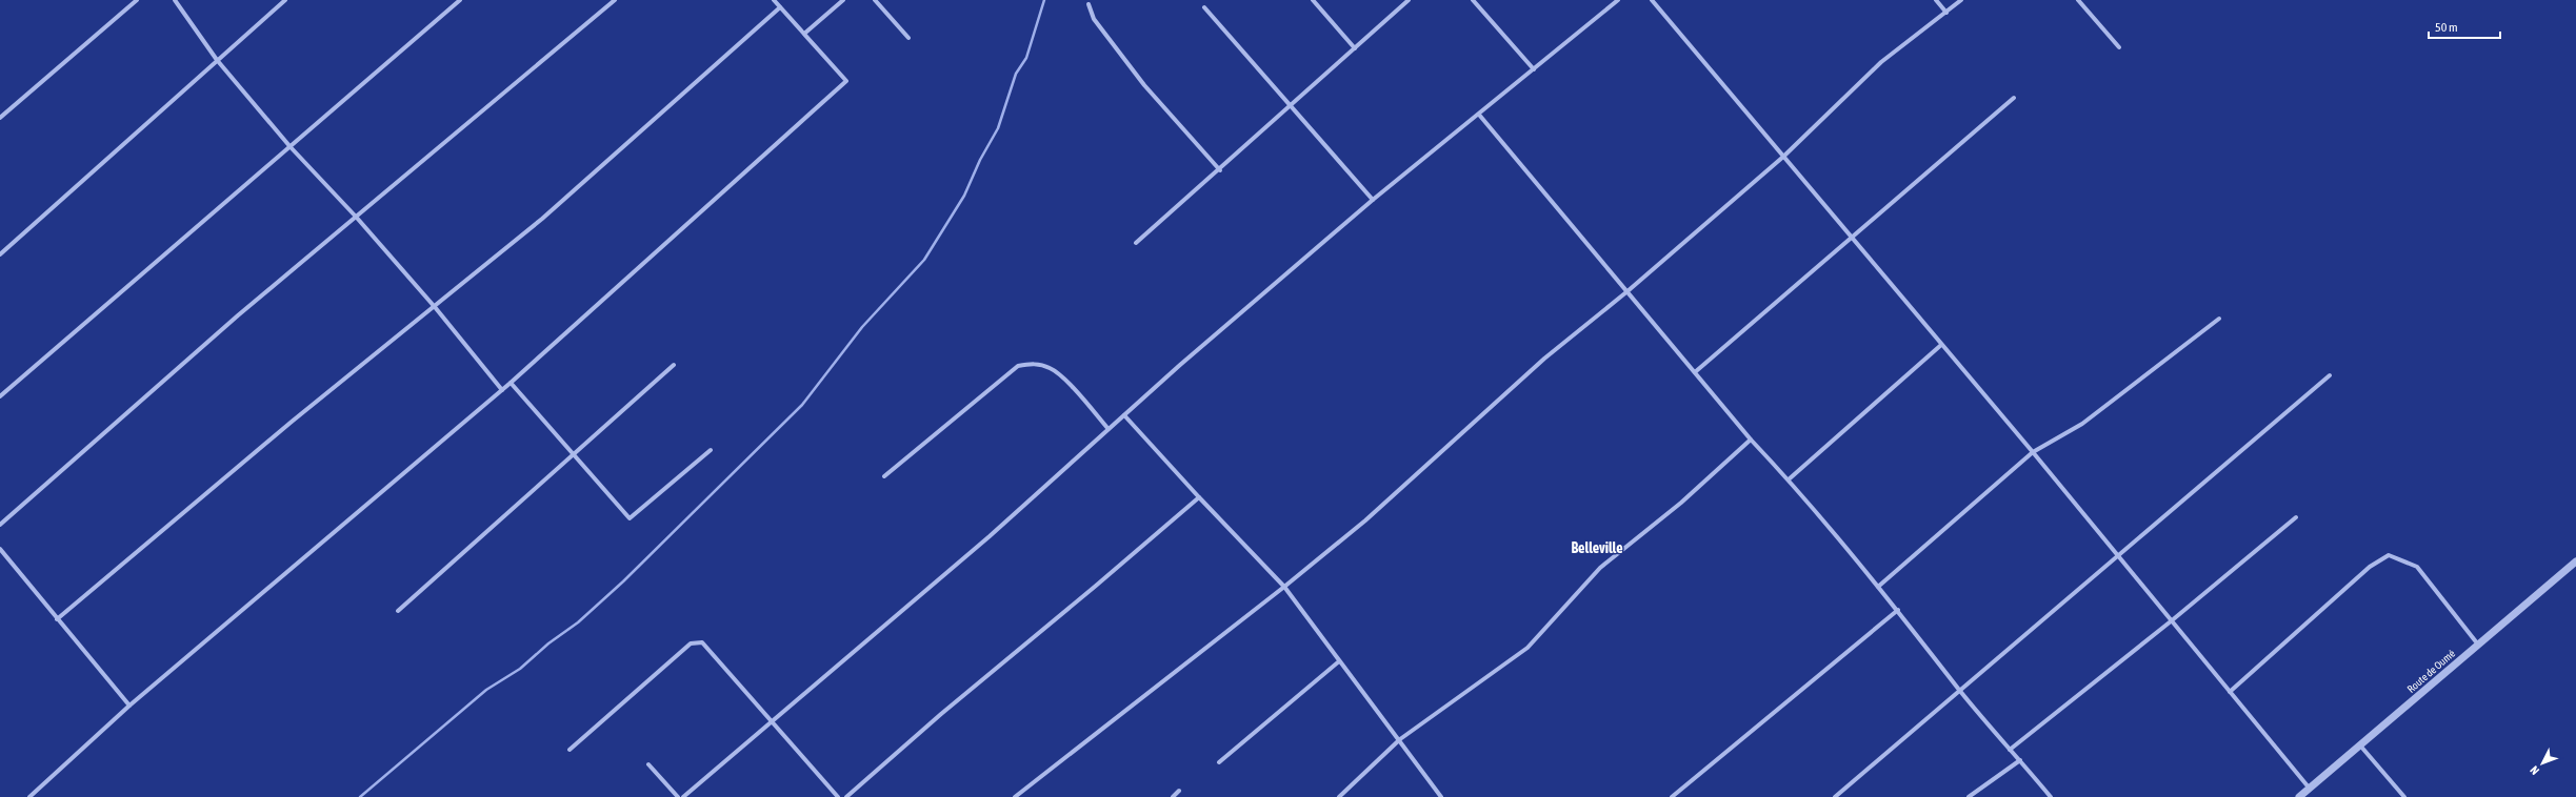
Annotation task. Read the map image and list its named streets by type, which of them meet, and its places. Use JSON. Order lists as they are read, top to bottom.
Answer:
{
  "streets": {
    "street": ["Route de Oumé"]
  },
  "districts": ["Belleville"],
  "scale_bar": "50 m",
  "north": "bottom left"
}
